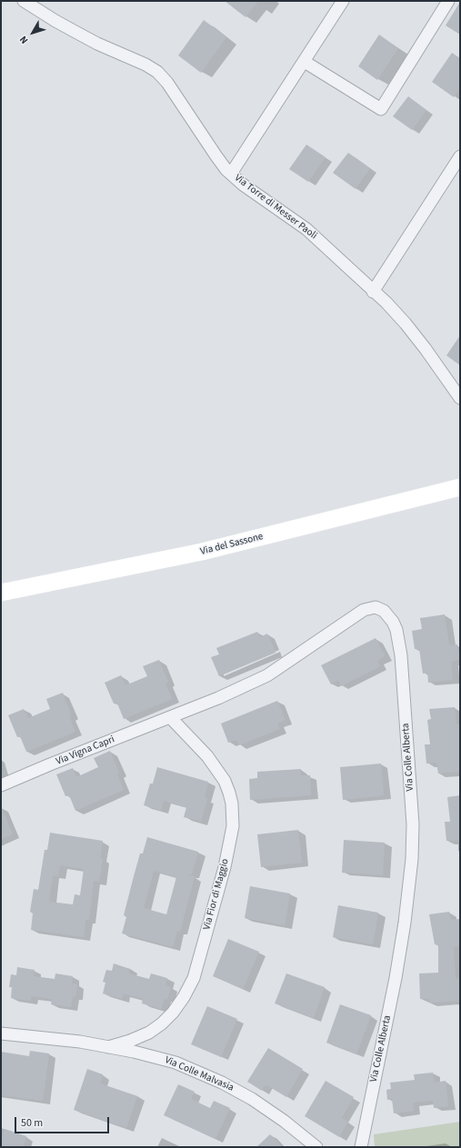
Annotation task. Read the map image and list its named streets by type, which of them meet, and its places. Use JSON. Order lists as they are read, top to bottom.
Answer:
{
  "streets": {
    "main road": ["Via del Sassone"],
    "street": [
      "Via Torre di Messer Paoli",
      "Via Vigna Capri",
      "Via Colle Alberta",
      "Via Fior di Maggio",
      "Via Colle Malvasia"
    ]
  },
  "crossings": [
    ["Via Vigna Capri", "Via Colle Alberta"],
    ["Via Vigna Capri", "Via Fior di Maggio"],
    ["Via Colle Alberta", "Via Fior di Maggio"],
    ["Via Fior di Maggio", "Via Colle Malvasia"]
  ],
  "scale_bar": "50 m",
  "north": "bottom left"
}
